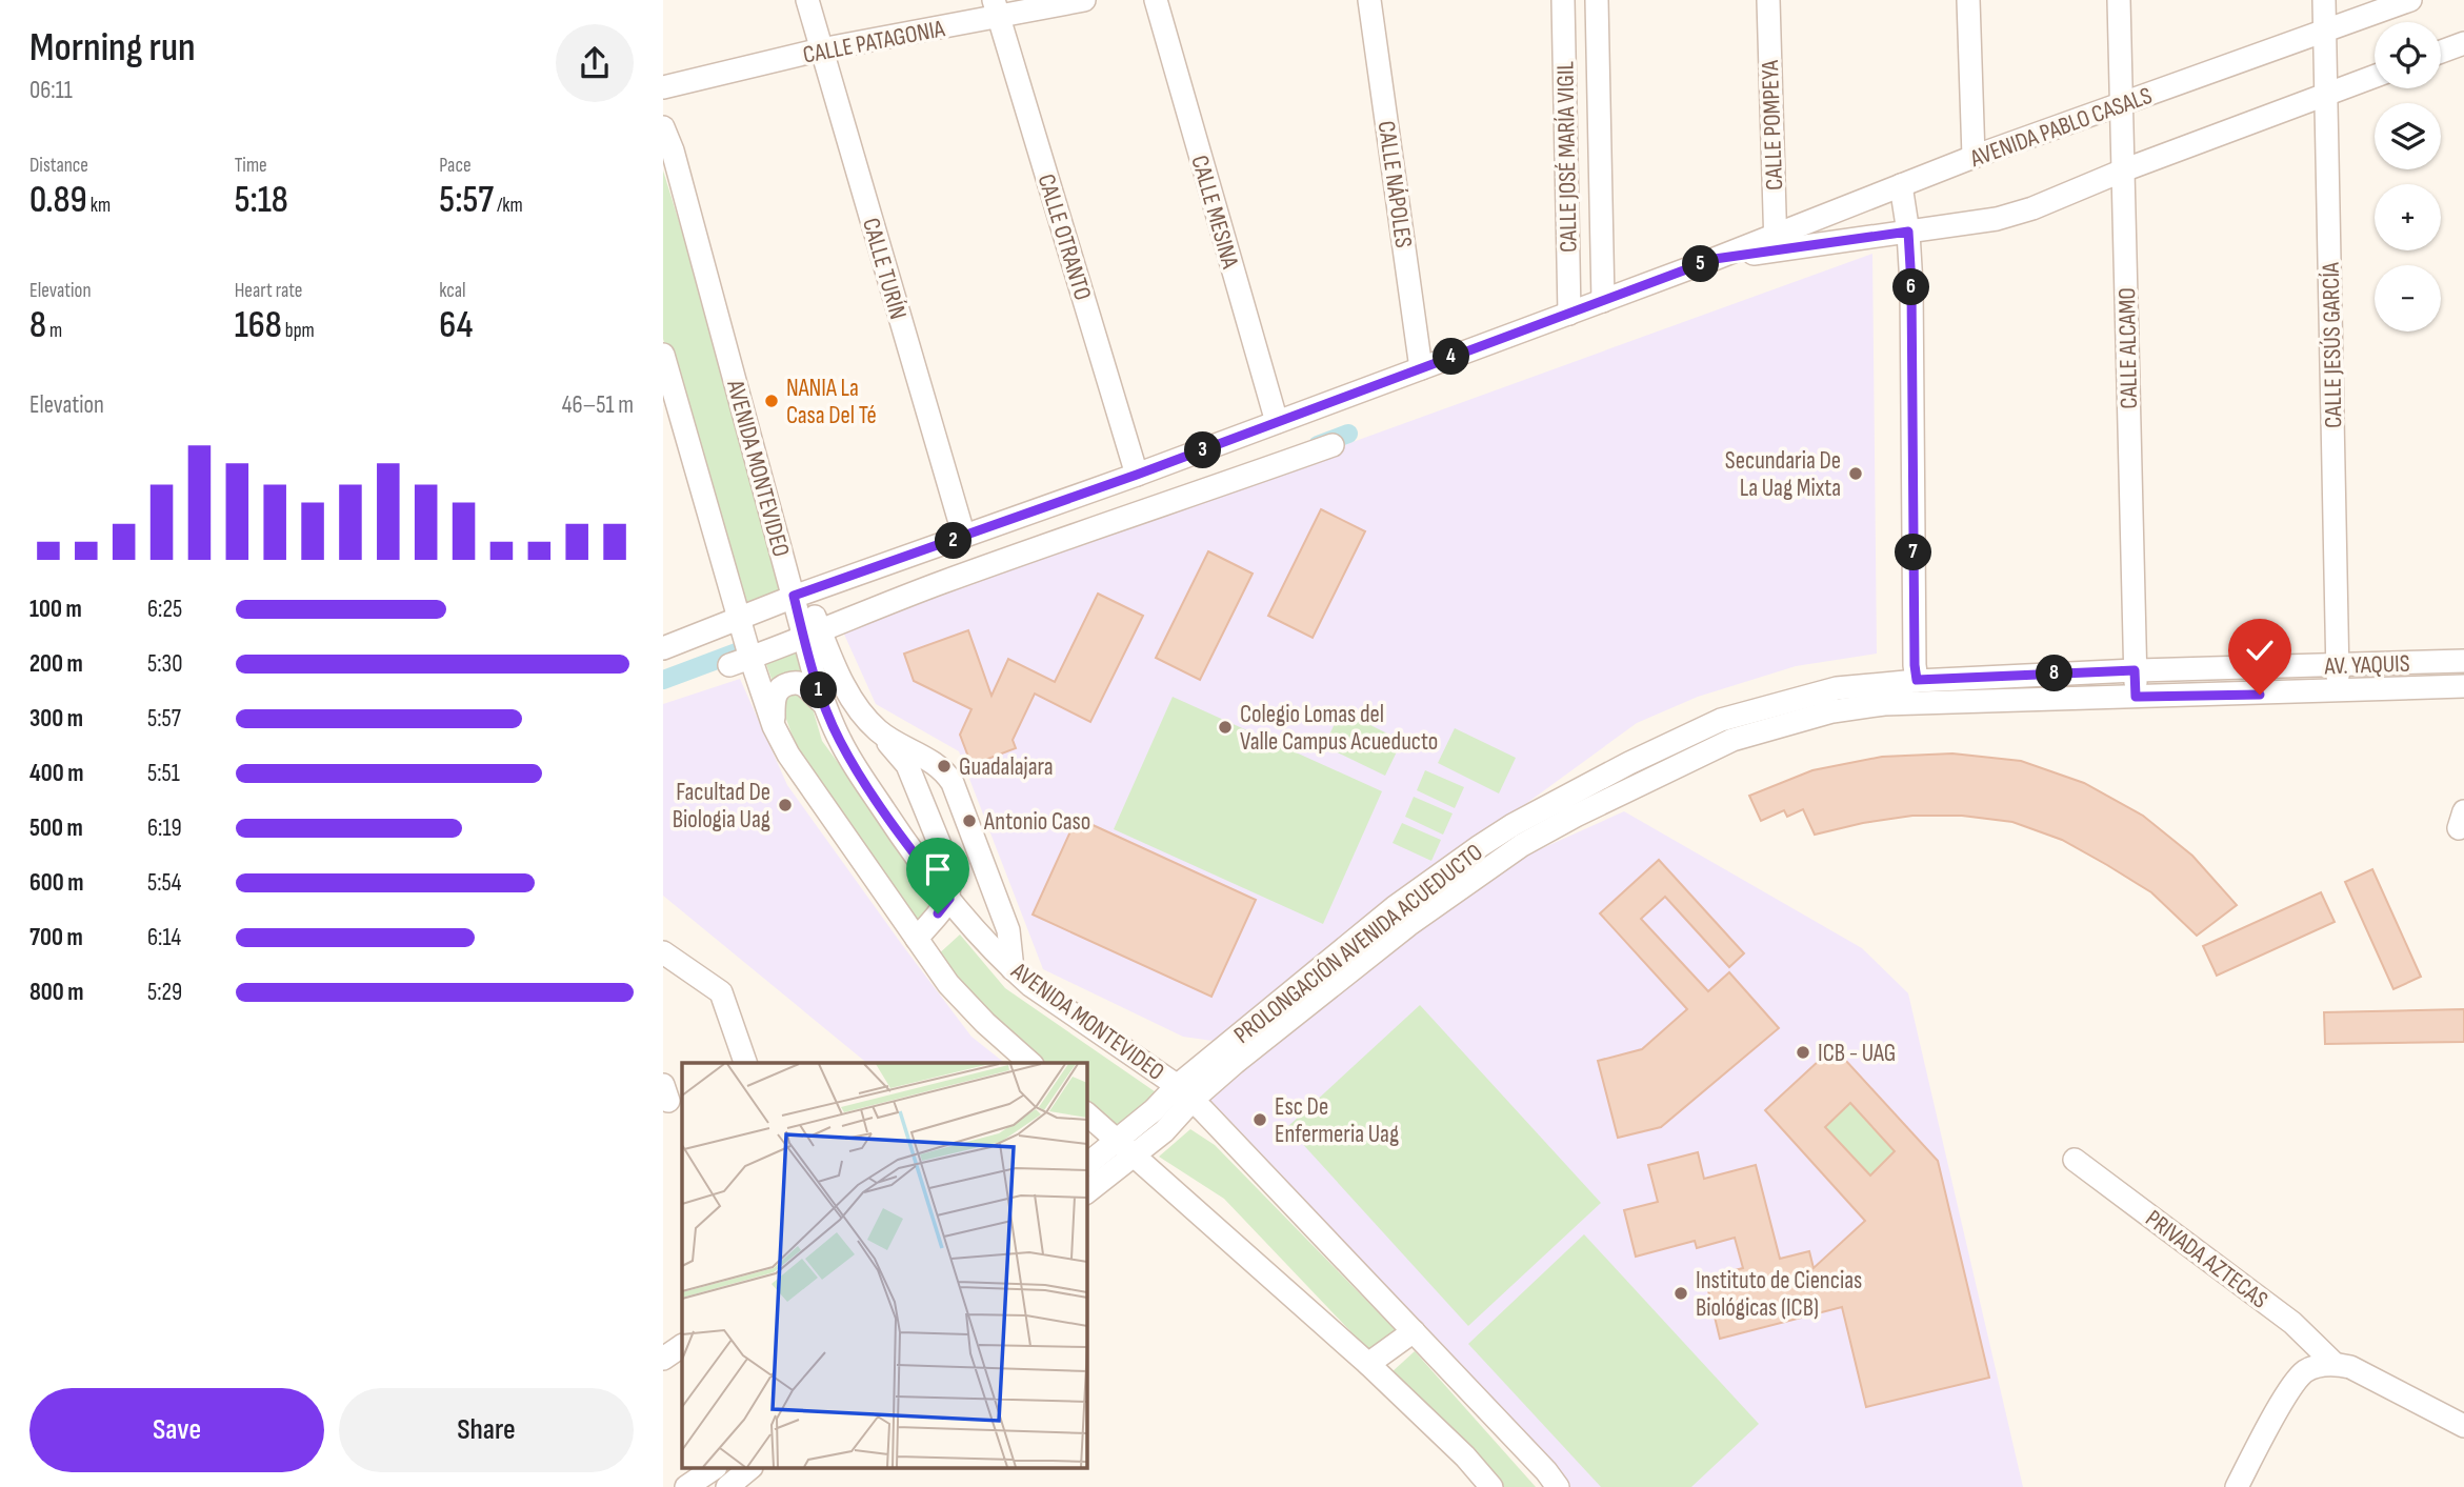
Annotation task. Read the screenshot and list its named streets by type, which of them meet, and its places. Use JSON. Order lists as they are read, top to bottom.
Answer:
{
  "streets": {
    "street": [
      "CALLE PATAGONIA",
      "CALLE POMPEYA",
      "AVENIDA PABLO CASALS",
      "CALLE JOSÉ MARÍA VIGIL",
      "CALLE NÁPOLES",
      "CALLE MESINA",
      "CALLE OTRANTO",
      "CALLE TURÍN",
      "CALLE JESÚS GARCÍA",
      "CALLE ALCAMO",
      "AVENIDA MONTEVIDEO",
      "AV. YAQUIS",
      "PROLONGACIÓN AVENIDA ACUEDUCTO",
      "PRIVADA AZTECAS"
    ]
  },
  "crossings": [
    ["CALLE PATAGONIA", "CALLE OTRANTO"],
    ["CALLE PATAGONIA", "CALLE TURÍN"],
    ["CALLE POMPEYA", "AVENIDA PABLO CASALS"],
    ["AVENIDA PABLO CASALS", "CALLE JOSÉ MARÍA VIGIL"],
    ["AVENIDA PABLO CASALS", "CALLE NÁPOLES"],
    ["AVENIDA PABLO CASALS", "CALLE MESINA"],
    ["AVENIDA PABLO CASALS", "CALLE OTRANTO"],
    ["AVENIDA PABLO CASALS", "CALLE TURÍN"],
    ["AVENIDA PABLO CASALS", "CALLE JESÚS GARCÍA"],
    ["AVENIDA PABLO CASALS", "CALLE ALCAMO"],
    ["AVENIDA PABLO CASALS", "AVENIDA MONTEVIDEO"],
    ["CALLE JESÚS GARCÍA", "AV. YAQUIS"],
    ["CALLE ALCAMO", "AV. YAQUIS"],
    ["AVENIDA MONTEVIDEO", "PROLONGACIÓN AVENIDA ACUEDUCTO"],
    ["AV. YAQUIS", "PROLONGACIÓN AVENIDA ACUEDUCTO"]
  ],
  "places": [
    "NANIA La Casa Del Té",
    "Secundaria De La Uag Mixta",
    "Colegio Lomas del Valle Campus Acueducto",
    "Guadalajara",
    "Facultad De Biologia Uag",
    "Antonio Caso",
    "ICB - UAG",
    "Esc De Enfermeria Uag",
    "Instituto de Ciencias Biológicas (ICB)"
  ],
  "page": {
    "heading": ["Morning run", "06:11"],
    "map_buttons": ["+", "−"],
    "stats": [
      ["Distance", "0.89 km"],
      ["Time", "5:18"],
      ["Pace", "5:57 /km"],
      ["Elevation", "8 m"],
      ["Heart rate", "168 bpm"],
      ["kcal", "64"]
    ],
    "pins": [
      "5",
      "6",
      "4",
      "3",
      "2",
      "7",
      "8",
      "1"
    ],
    "chart": ["Elevation", "46–51 m"],
    "list": [
      {
        "name": "100 m",
        "note": "6:25"
      },
      {
        "name": "200 m",
        "note": "5:30"
      },
      {
        "name": "300 m",
        "note": "5:57"
      },
      {
        "name": "400 m",
        "note": "5:51"
      },
      {
        "name": "500 m",
        "note": "6:19"
      },
      {
        "name": "600 m",
        "note": "5:54"
      },
      {
        "name": "700 m",
        "note": "6:14"
      },
      {
        "name": "800 m",
        "note": "5:29"
      }
    ],
    "buttons": ["Save", "Share"]
  }
}
